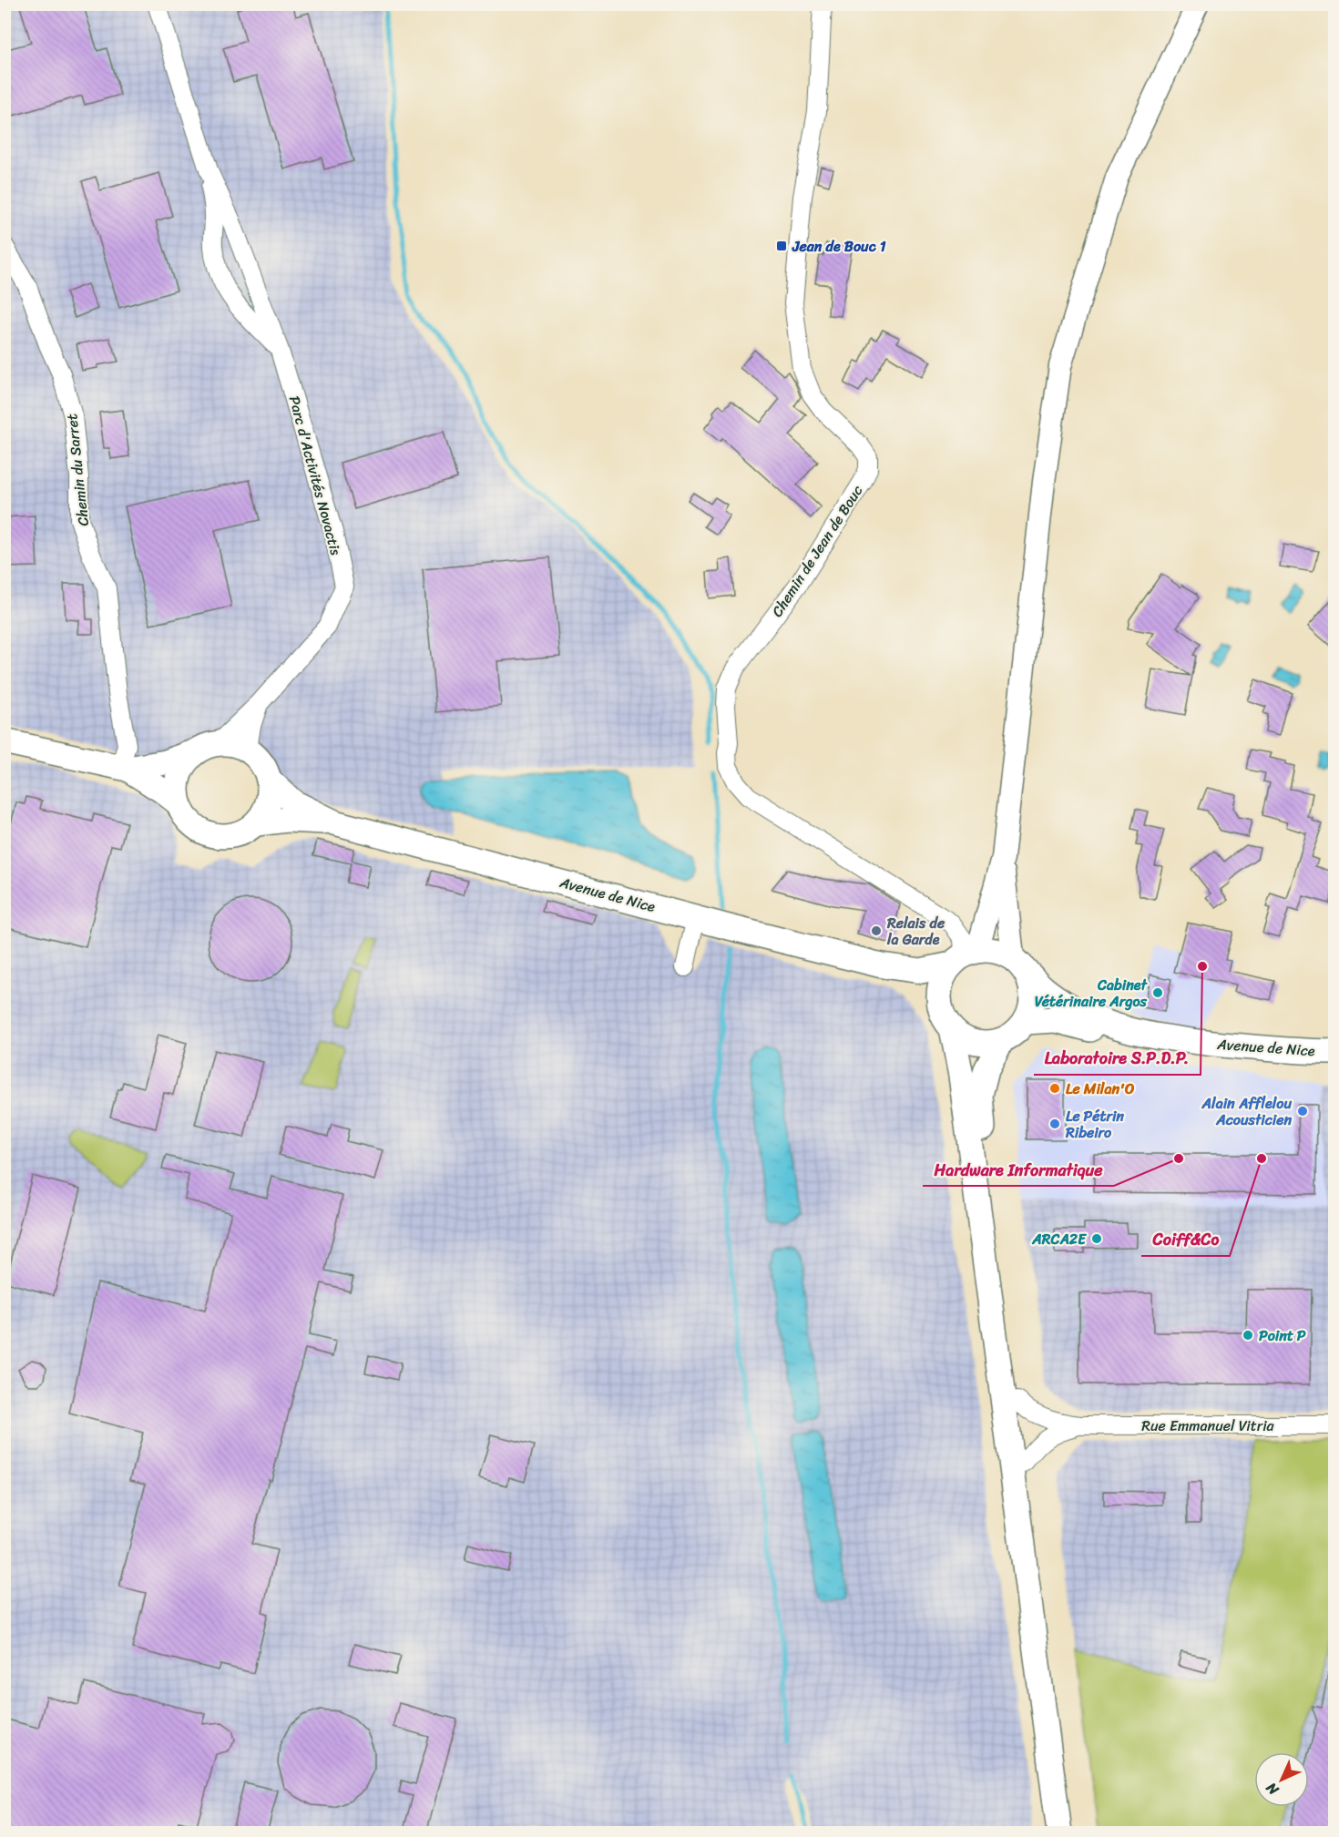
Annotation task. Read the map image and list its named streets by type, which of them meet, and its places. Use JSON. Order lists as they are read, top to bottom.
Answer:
{
  "streets": {
    "main road": ["Avenue de Nice"],
    "street": [
      "Chemin du Sarret",
      "Parc d'Activités Novactis",
      "Chemin de Jean de Bouc",
      "Rue Emmanuel Vitria"
    ]
  },
  "crossings": [
    ["Parc d'Activités Novactis", "Avenue de Nice"],
    ["Chemin de Jean de Bouc", "Avenue de Nice"]
  ],
  "places": {
    "transit": ["Jean de Bouc 1"],
    "other": [
      "Relais de la Garde",
      "Laboratoire S.P.D.P.",
      "Cabinet Vétérinaire Argos",
      "Le Milan'O",
      "Alain Afflelou Acousticien",
      "Le Pétrin Ribeiro",
      "Hardware Informatique",
      "Coiff&Co",
      "ARCA2E",
      "Point P"
    ]
  },
  "north": "bottom left"
}
